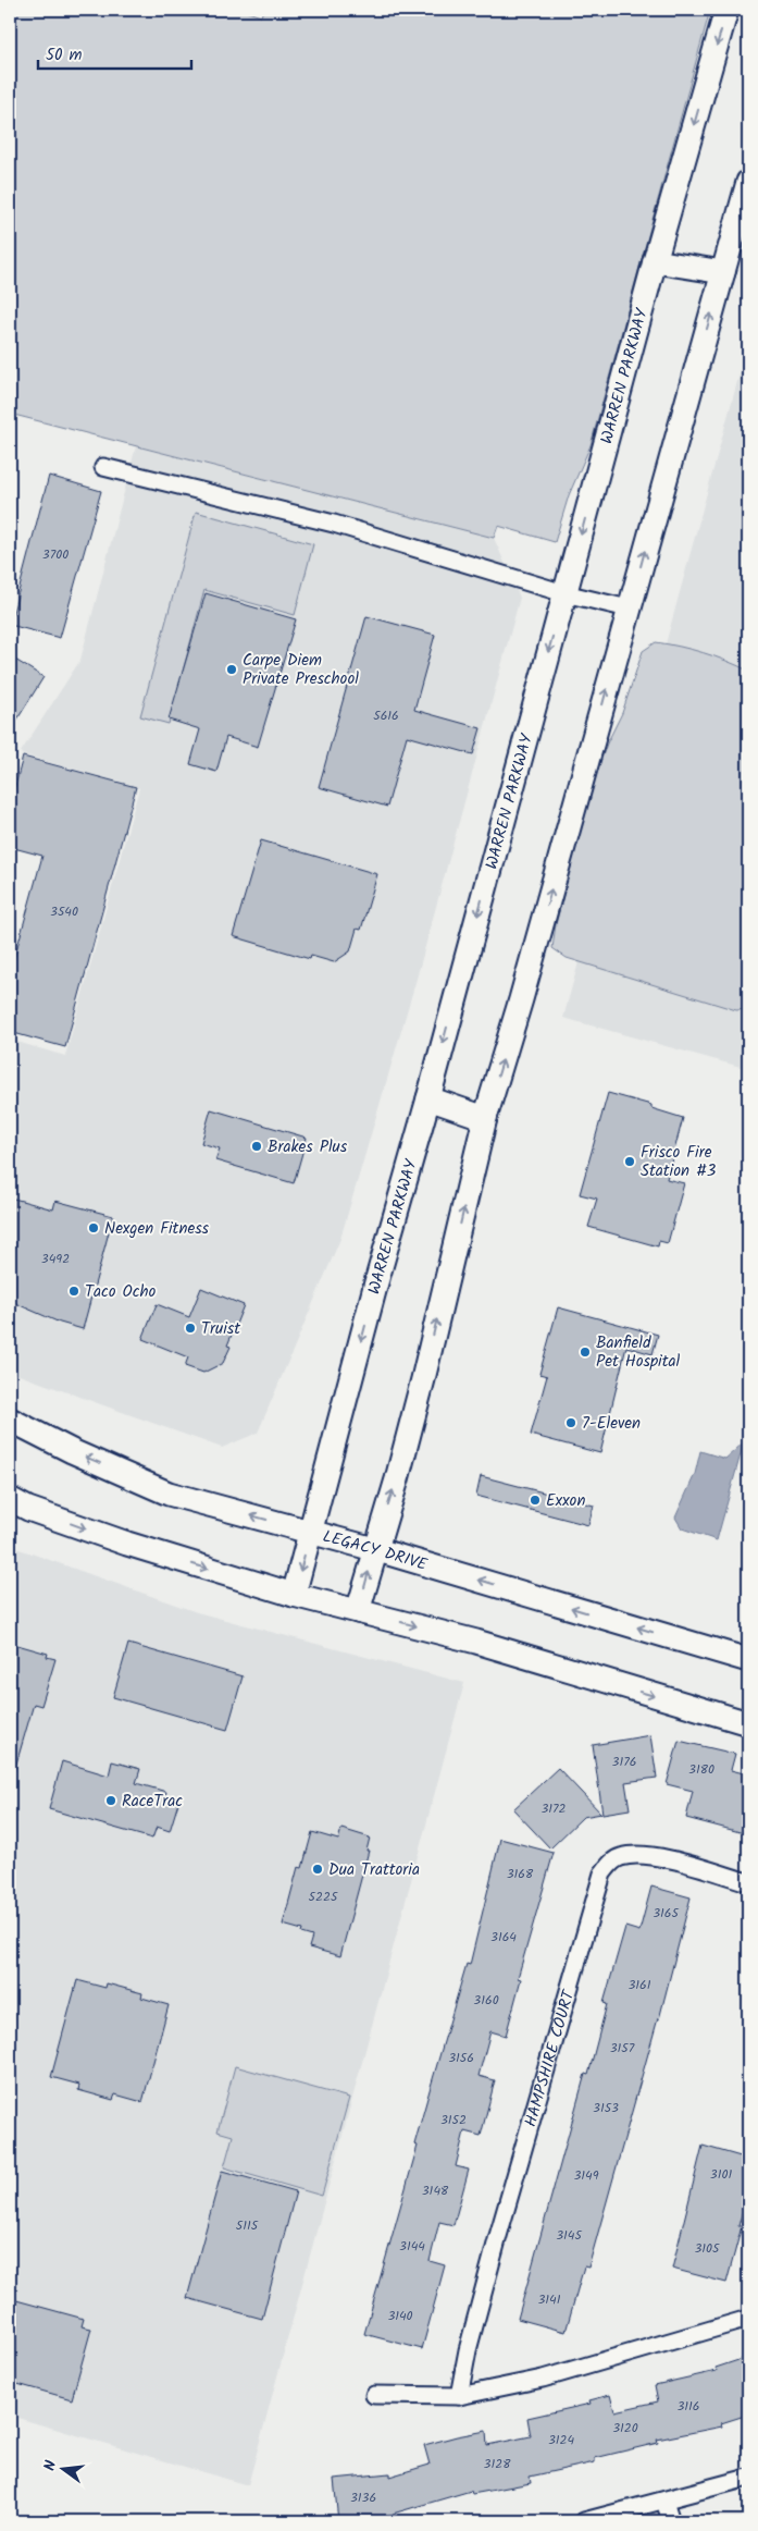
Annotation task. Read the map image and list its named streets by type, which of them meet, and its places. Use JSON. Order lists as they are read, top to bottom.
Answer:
{
  "streets": {
    "main road": ["WARREN PARKWAY", "LEGACY DRIVE"],
    "street": ["HAMPSHIRE COURT"]
  },
  "crossings": [
    ["WARREN PARKWAY", "LEGACY DRIVE"]
  ],
  "places": [
    "Carpe Diem Private Preschool",
    "Brakes Plus",
    "Frisco Fire Station #3",
    "Nexgen Fitness",
    "Taco Ocho",
    "Truist",
    "Banfield Pet Hospital",
    "7-Eleven",
    "Exxon",
    "RaceTrac",
    "Dua Trattoria"
  ],
  "house_numbers": [
    "3700",
    "5616",
    "3540",
    "3492",
    "3176",
    "3180",
    "3172",
    "3168",
    "5225",
    "3165",
    "3164",
    "3161",
    "3160",
    "3157",
    "3156",
    "3153",
    "3152",
    "3101",
    "3149",
    "3148",
    "5115",
    "3145",
    "3144",
    "3105",
    "3141",
    "3140",
    "3116",
    "3120",
    "3124",
    "3128",
    "3136"
  ],
  "scale_bar": "50 m",
  "north": "left"
}
